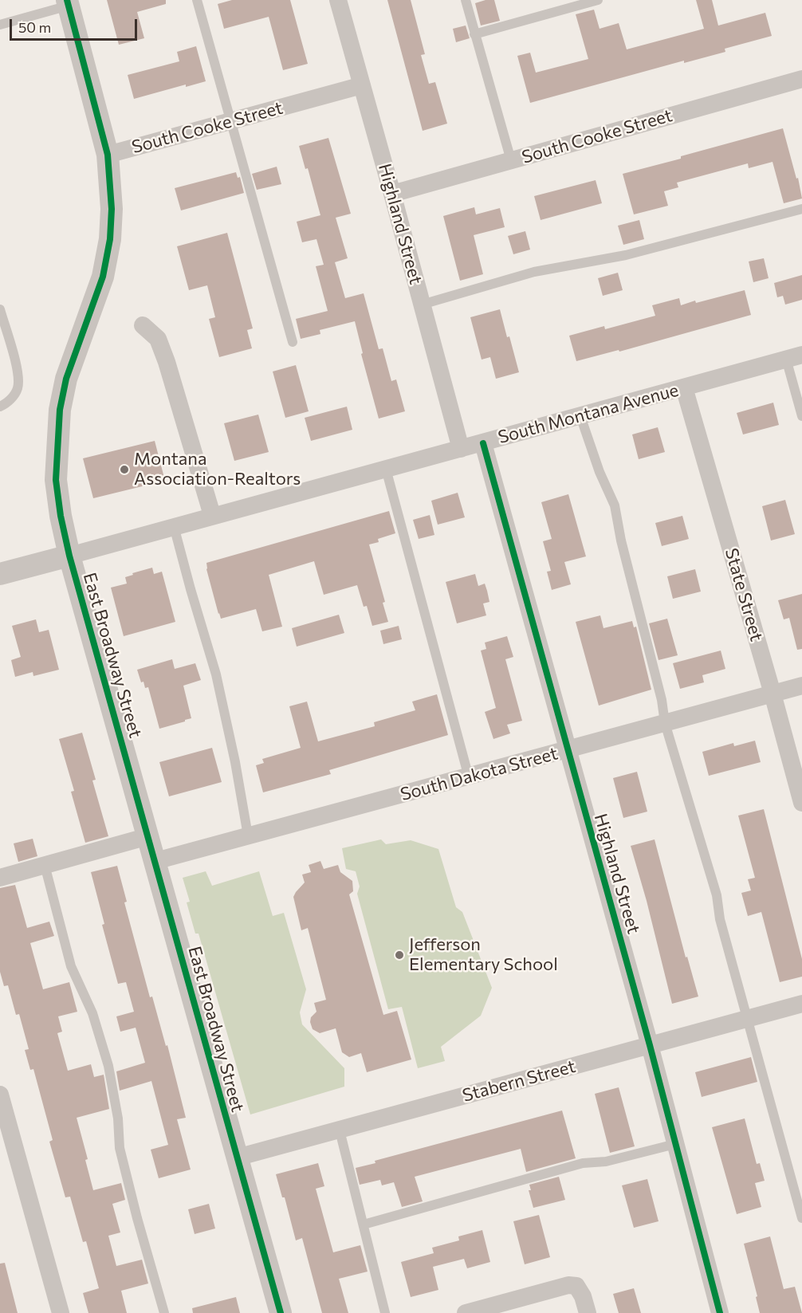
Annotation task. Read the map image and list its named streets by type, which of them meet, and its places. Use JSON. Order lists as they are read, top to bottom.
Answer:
{
  "streets": {
    "street": [
      "South Cooke Street",
      "Highland Street",
      "South Montana Avenue",
      "State Street",
      "East Broadway Street",
      "South Dakota Street",
      "Stabern Street"
    ]
  },
  "crossings": [
    ["South Cooke Street", "Highland Street"],
    ["South Cooke Street", "East Broadway Street"],
    ["Highland Street", "South Montana Avenue"],
    ["Highland Street", "South Dakota Street"],
    ["Highland Street", "Stabern Street"],
    ["South Montana Avenue", "State Street"],
    ["South Montana Avenue", "East Broadway Street"],
    ["State Street", "South Dakota Street"],
    ["East Broadway Street", "South Dakota Street"],
    ["East Broadway Street", "Stabern Street"]
  ],
  "places": ["Montana Association-Realtors", "Jefferson Elementary School"],
  "scale_bar": "50 m"
}
